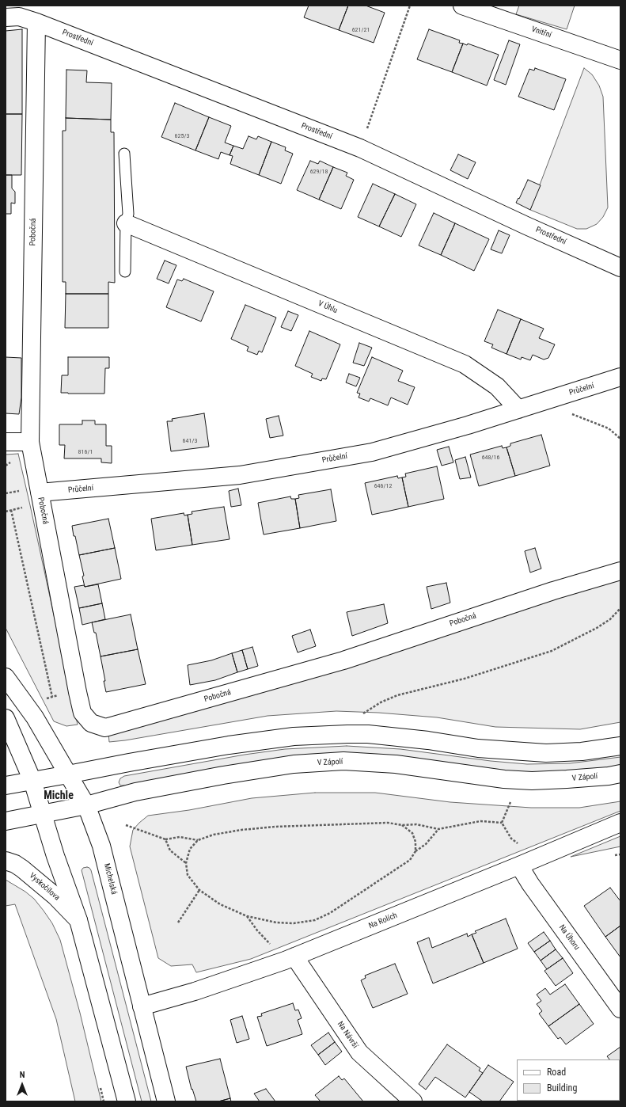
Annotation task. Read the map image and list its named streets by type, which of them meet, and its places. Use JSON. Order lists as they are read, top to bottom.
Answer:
{
  "streets": {
    "street": [
      "Vnitřní",
      "Prostřední",
      "Pobočná",
      "V Úhlu",
      "Průčelní",
      "V Zápolí",
      "Michelská",
      "Vyskočilova",
      "Na Rolích",
      "Na Úhoru",
      "Na Návrší"
    ]
  },
  "crossings": [
    ["Prostřední", "Pobočná"],
    ["Pobočná", "Průčelní"],
    ["V Úhlu", "Průčelní"],
    ["V Zápolí", "Michelská"],
    ["Michelská", "Na Rolích"],
    ["Na Rolích", "Na Úhoru"],
    ["Na Rolích", "Na Návrší"]
  ],
  "districts": ["Michle"],
  "house_numbers": [
    "621/21",
    "625/3",
    "629/18",
    "641/3",
    "816/1",
    "648/16",
    "646/12"
  ],
  "legend": ["Road", "Building"],
  "north": "top"
}
